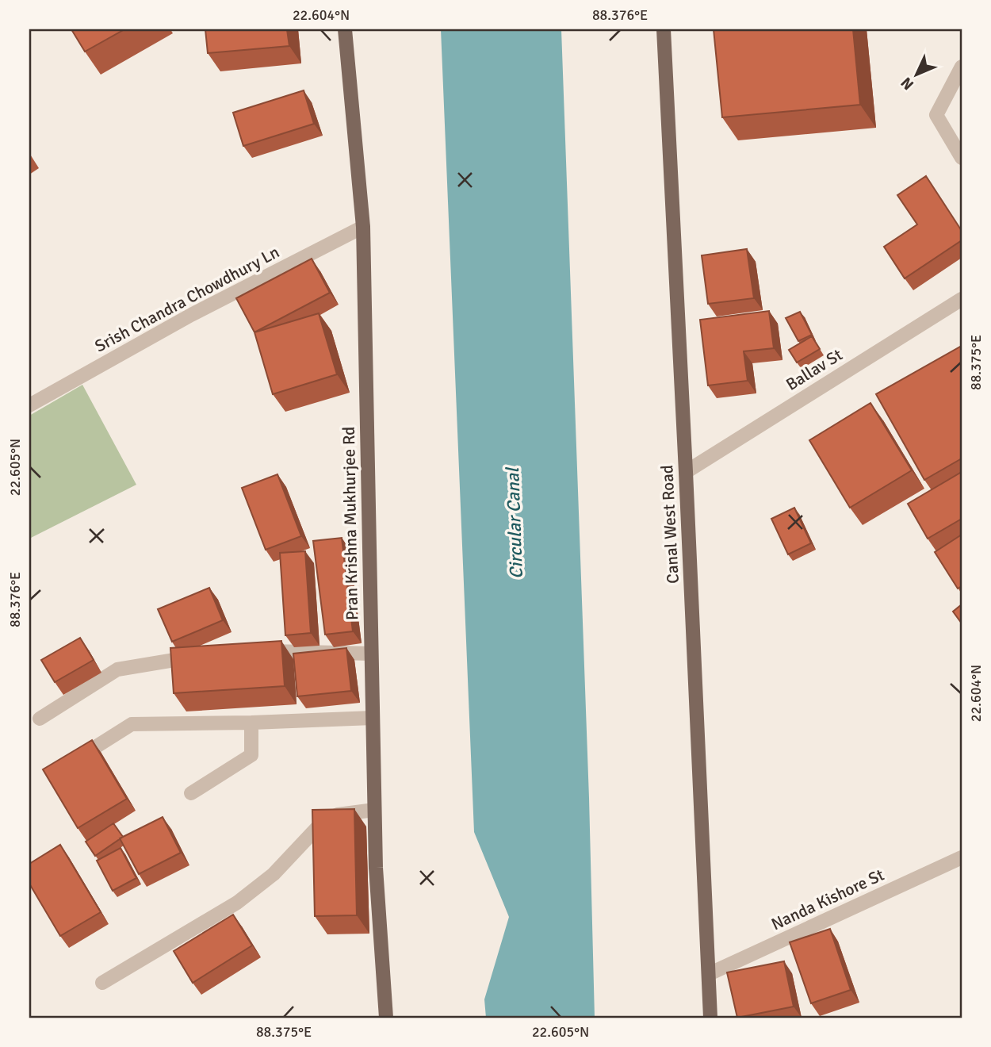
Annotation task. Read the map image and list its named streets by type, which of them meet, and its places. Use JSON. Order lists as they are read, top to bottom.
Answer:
{
  "streets": {
    "main road": ["Pran Krishna Mukhurjee Rd", "Canal West Road"],
    "street": ["Srish Chandra Chowdhury Ln", "Ballav St", "Nanda Kishore St"]
  },
  "crossings": [
    ["Srish Chandra Chowdhury Ln", "Pran Krishna Mukhurjee Rd"],
    ["Ballav St", "Canal West Road"],
    ["Canal West Road", "Nanda Kishore St"]
  ],
  "water": ["Circular Canal"],
  "north": "bottom left",
  "coordinates": [
    "22.604°N",
    "88.376°E",
    "88.375°E",
    "22.605°N"
  ]
}
